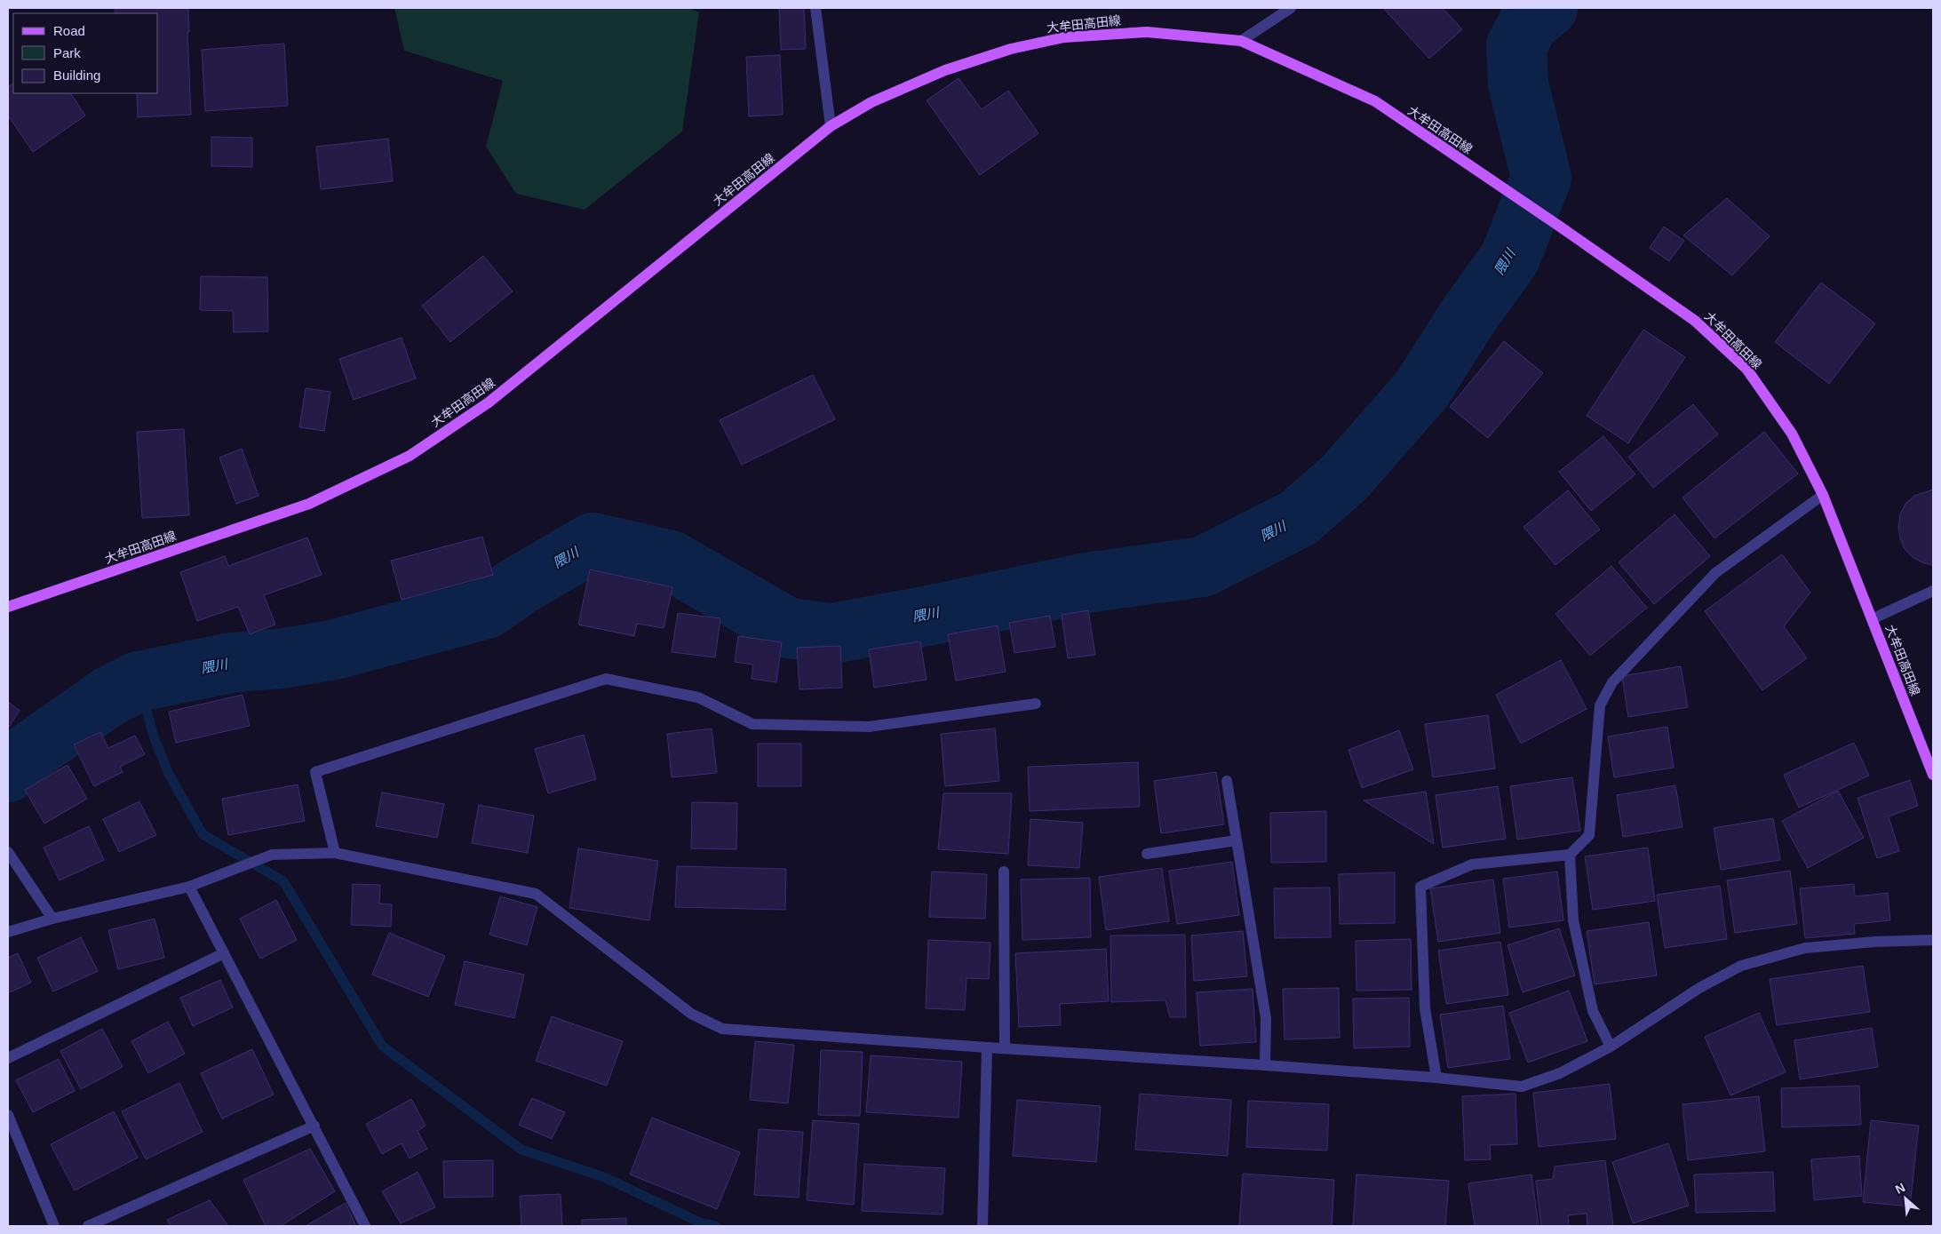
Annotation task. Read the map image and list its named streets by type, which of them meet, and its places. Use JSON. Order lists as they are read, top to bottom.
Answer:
{
  "streets": {
    "main road": ["大牟田高田線"]
  },
  "water": ["隈川"],
  "legend": ["Road", "Park", "Building"],
  "north": "top left"
}
